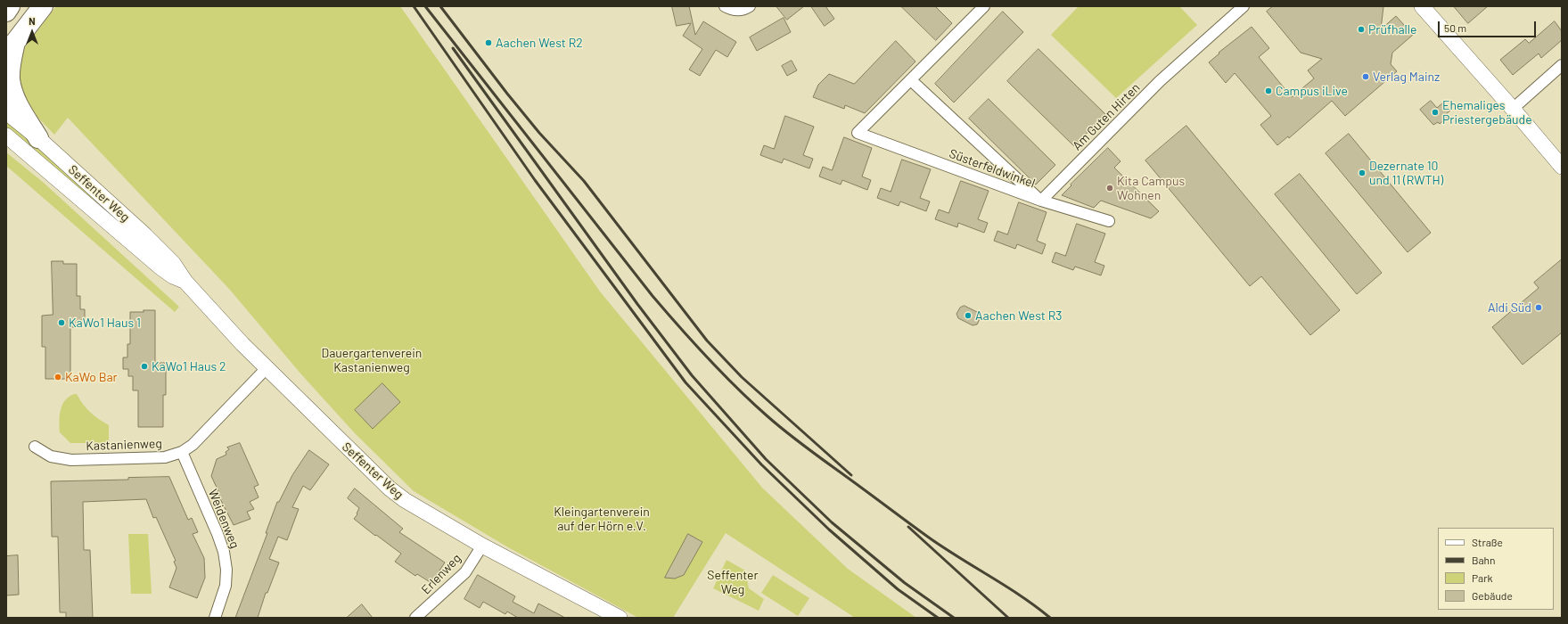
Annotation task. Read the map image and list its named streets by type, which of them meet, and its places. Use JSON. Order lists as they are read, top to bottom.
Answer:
{
  "streets": {
    "street": [
      "Am Guten Hirten",
      "Süsterfeldwinkel",
      "Seffenter Weg",
      "Kastanienweg",
      "Weidenweg",
      "Erlenweg"
    ]
  },
  "crossings": [
    ["Am Guten Hirten", "Süsterfeldwinkel"],
    ["Seffenter Weg", "Kastanienweg"],
    ["Seffenter Weg", "Erlenweg"],
    ["Kastanienweg", "Weidenweg"]
  ],
  "parks": ["Dauergartenverein Kastanienweg", "Kleingartenverein auf der Hörn e.V.", "Seffenter Weg"],
  "places": [
    "Prüfhalle",
    "Aachen West R2",
    "Verlag Mainz",
    "Campus iLive",
    "Ehemaliges Priestergebäude",
    "Dezernate 10 und 11 (RWTH)",
    "Kita Campus Wohnen",
    "Aldi Süd",
    "Aachen West R3",
    "KaWo1 Haus 1",
    "KaWo1 Haus 2",
    "KaWo Bar"
  ],
  "legend": [
    "Straße",
    "Bahn",
    "Park",
    "Gebäude"
  ],
  "scale_bar": "50 m",
  "north": "top"
}
